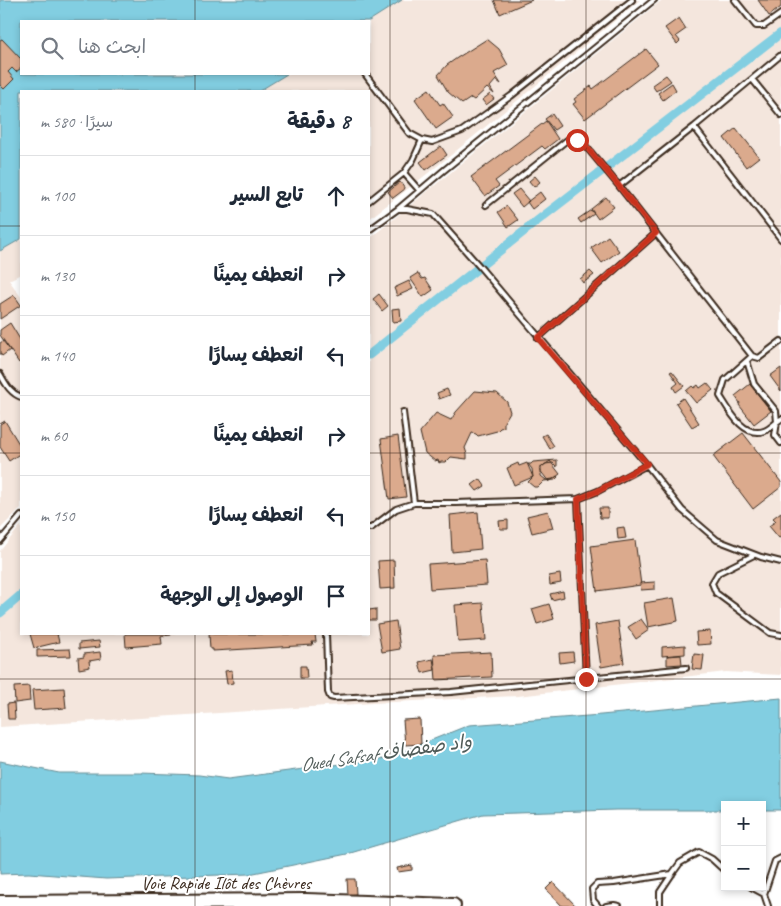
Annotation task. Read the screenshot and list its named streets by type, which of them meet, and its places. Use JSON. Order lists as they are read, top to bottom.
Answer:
{
  "streets": {
    "highway": ["Voie Rapide Ilôt des Chèvres"]
  },
  "water": ["Oued Safsaf واد صفصاف"],
  "page": {
    "search": "ابحث هنا",
    "heading": ["8 دقيقة", "سيرًا · 580 m"],
    "list": [
      ["تابع السير", "100 m"],
      ["انعطف يمينًا", "130 m"],
      ["انعطف يسارًا", "140 m"],
      ["انعطف يمينًا", "60 m"],
      ["انعطف يسارًا", "150 m"],
      "الوصول إلى الوجهة"
    ],
    "map_buttons": ["+", "−"]
  }
}
